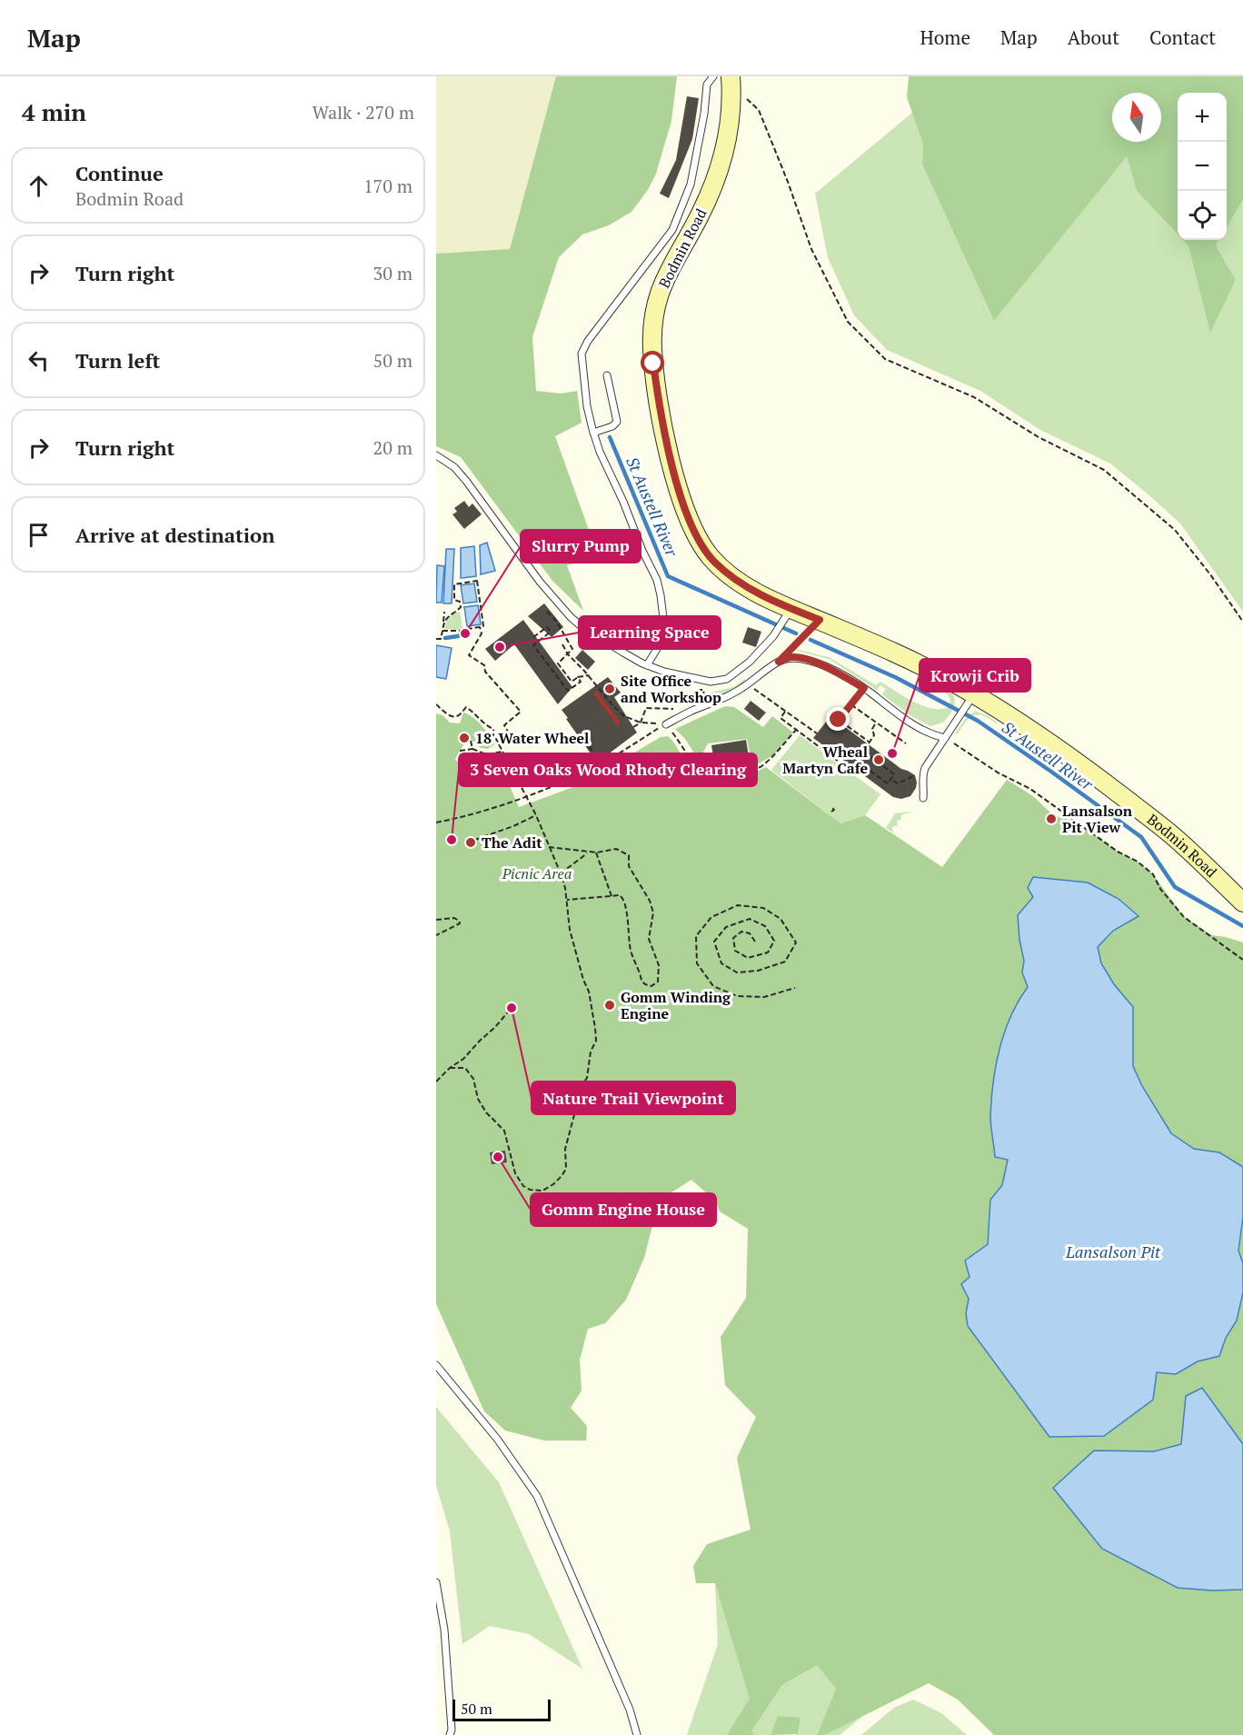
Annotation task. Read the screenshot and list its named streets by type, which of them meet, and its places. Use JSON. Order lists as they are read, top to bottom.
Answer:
{
  "streets": {
    "main road": ["Bodmin Road"]
  },
  "water": ["St Austell River", "Lansalson Pit"],
  "parks": ["Picnic Area"],
  "places": [
    "Slurry Pump",
    "Learning Space",
    "Site Office and Workshop",
    "18' Water Wheel",
    "Krowji Crib",
    "Wheal Martyn Cafe",
    "Lansalson Pit View",
    "3 Seven Oaks Wood Rhody Clearing",
    "The Adit",
    "Gomm Winding Engine",
    "Nature Trail Viewpoint",
    "Gomm Engine House"
  ],
  "scale_bar": "50 m",
  "north": "top",
  "page": {
    "header": "Map",
    "nav": [
      "Home",
      "Map",
      "About",
      "Contact"
    ],
    "heading": ["4 min", "Walk · 270 m"],
    "map_buttons": ["+", "−"],
    "list": [
      ["Continue", "Bodmin Road", "170 m"],
      ["Turn right", "30 m"],
      ["Turn left", "50 m"],
      ["Turn right", "20 m"],
      "Arrive at destination"
    ],
    "scale": "50 m"
  }
}
